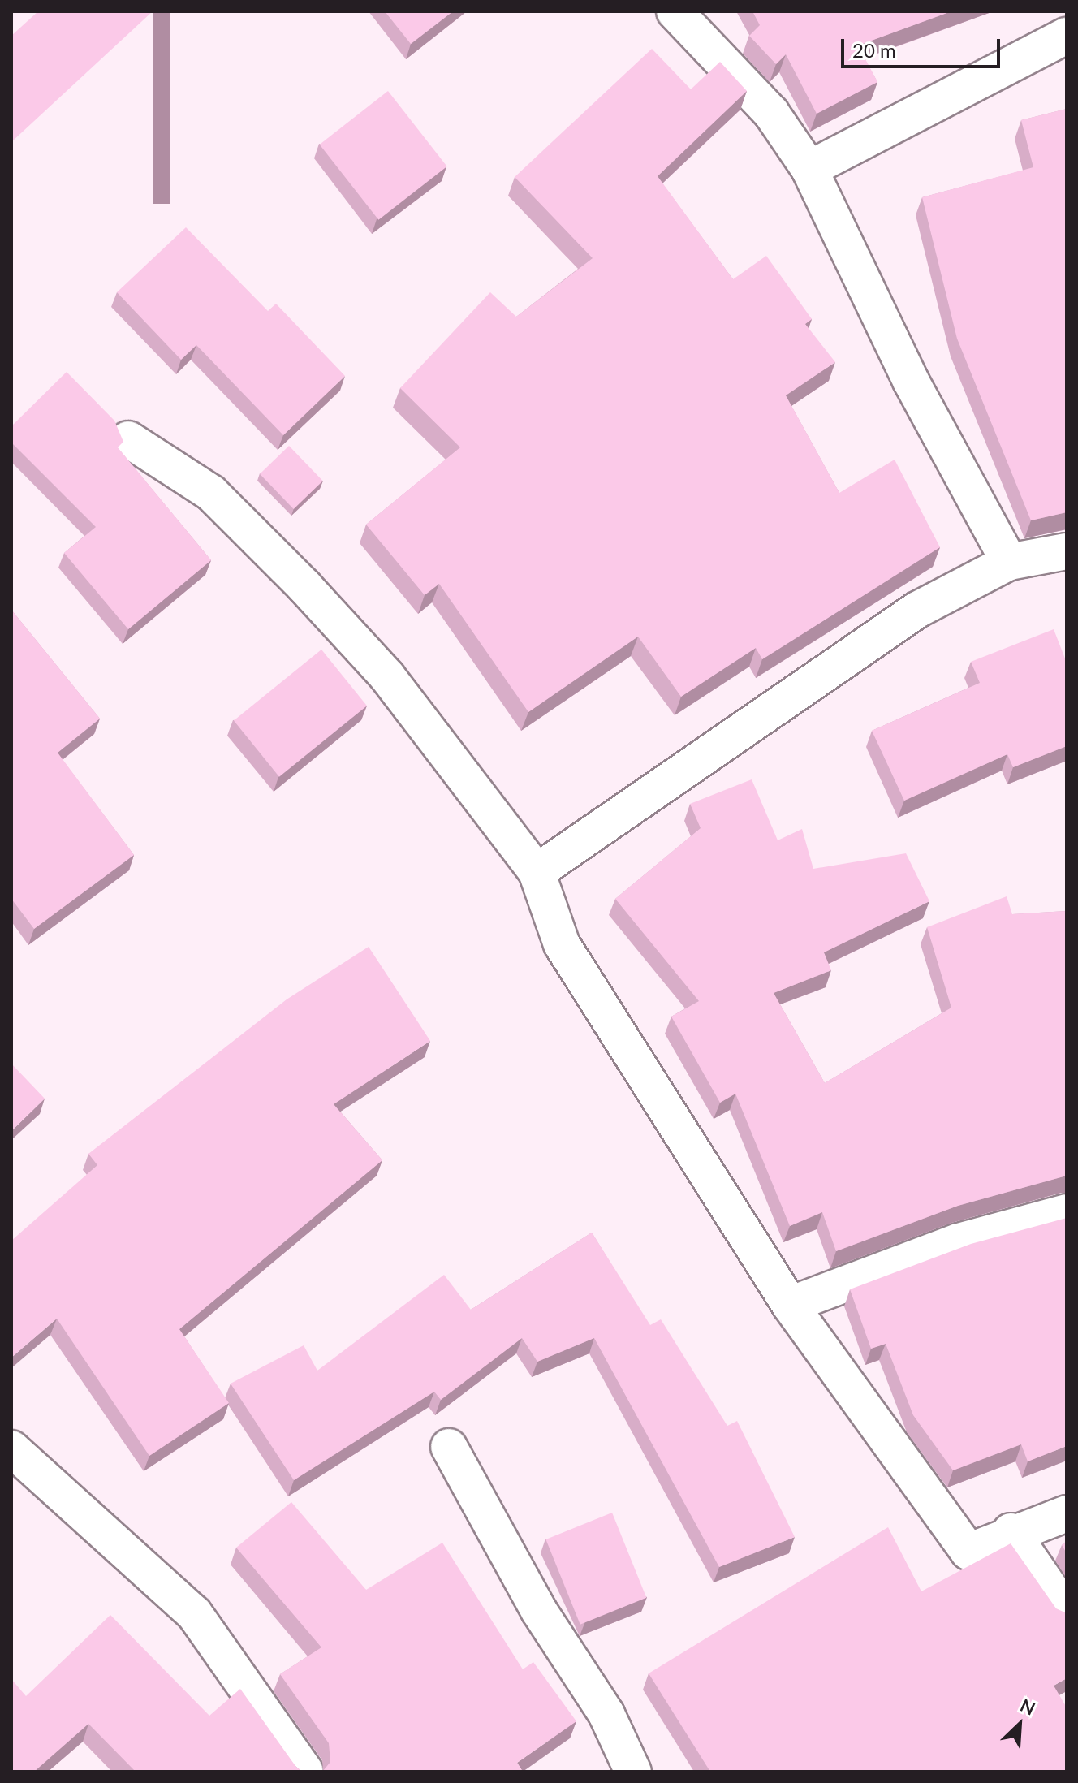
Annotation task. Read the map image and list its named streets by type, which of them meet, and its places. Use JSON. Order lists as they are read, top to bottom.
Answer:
{
  "scale_bar": "20 m",
  "north": "top right"
}
